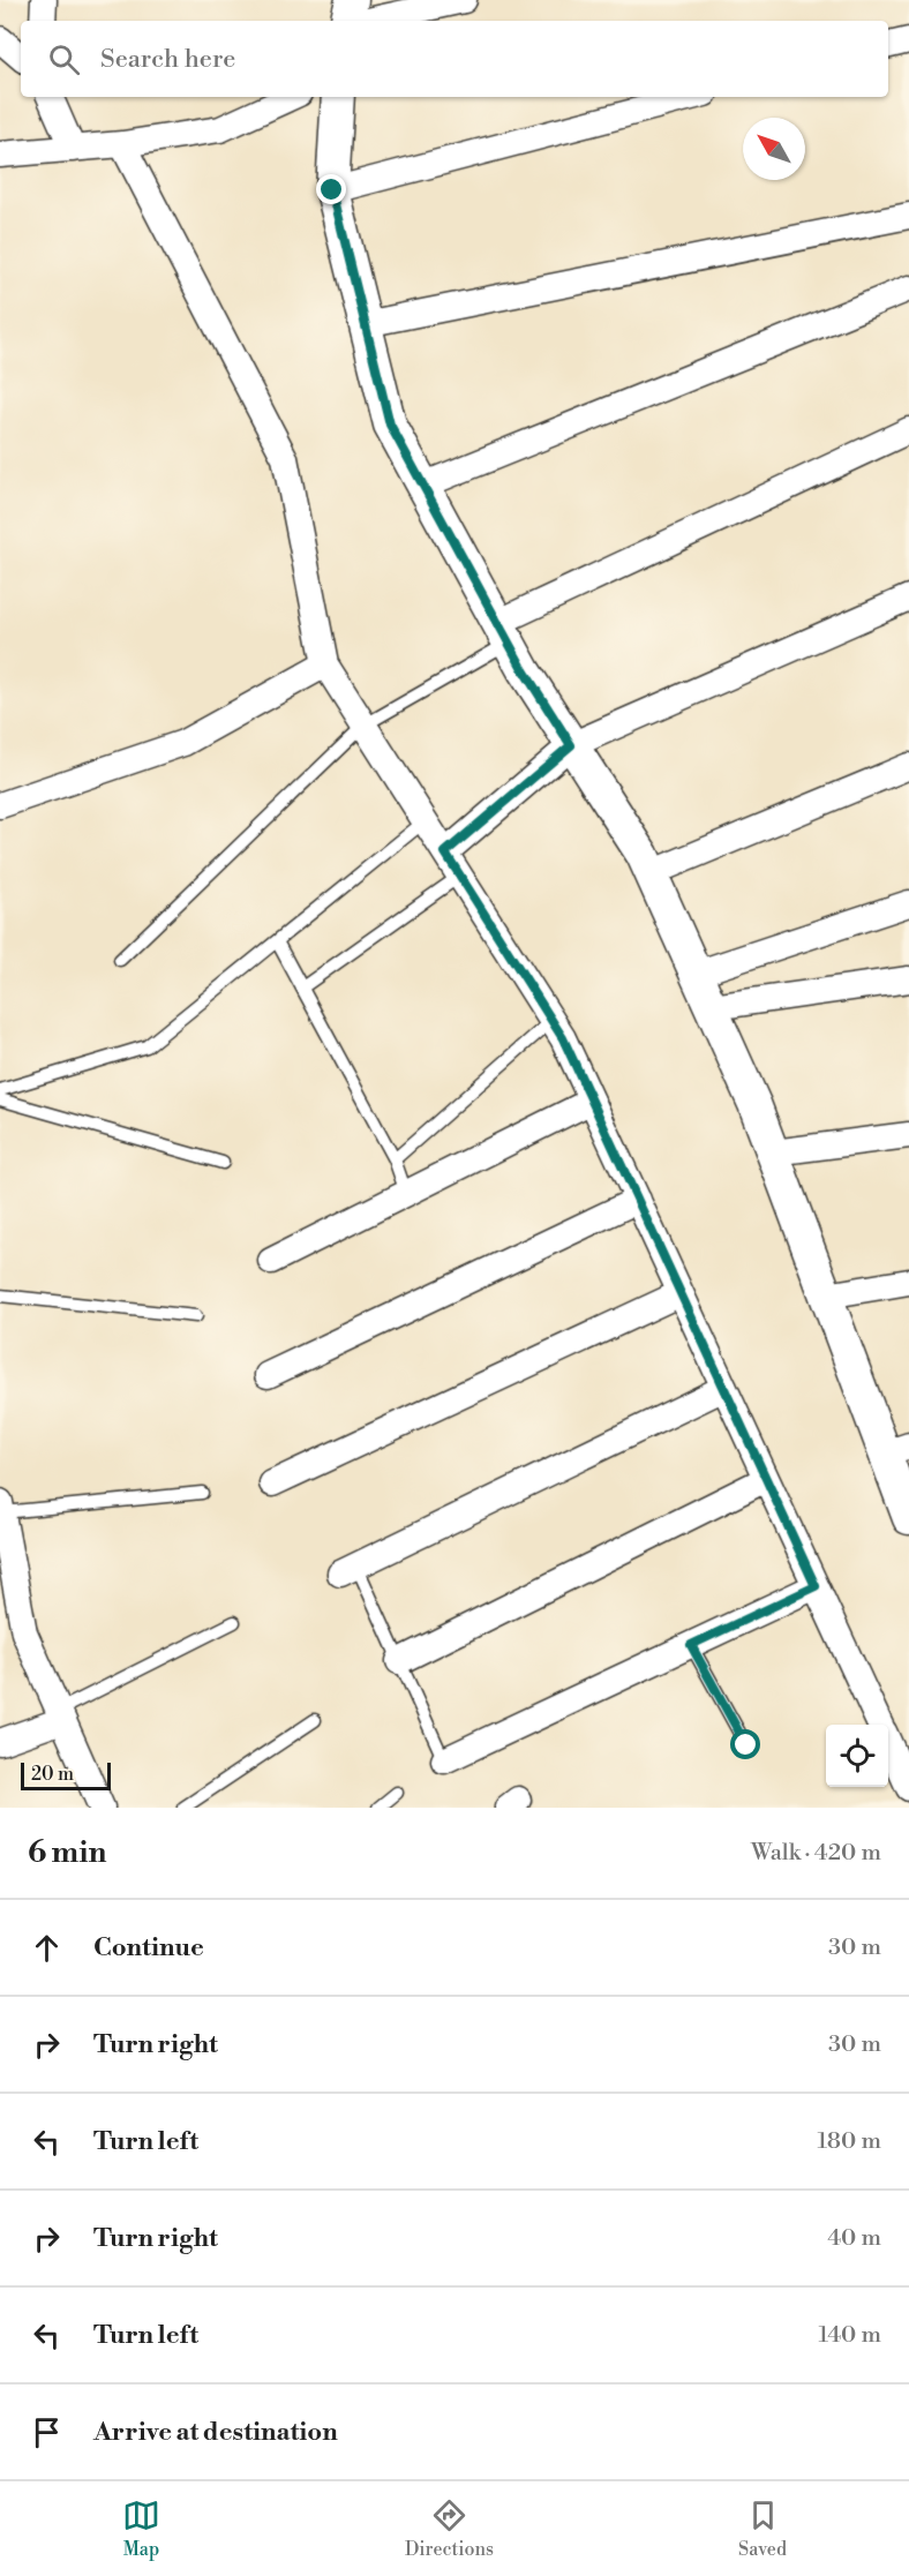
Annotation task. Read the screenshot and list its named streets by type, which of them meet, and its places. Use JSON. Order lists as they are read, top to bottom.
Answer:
{
  "scale_bar": "20 m",
  "north": "top left",
  "page": {
    "search": "Search here",
    "scale": "20 m",
    "heading": ["6 min", "Walk · 420 m"],
    "list": [
      ["Continue", "30 m"],
      ["Turn right", "30 m"],
      ["Turn left", "180 m"],
      ["Turn right", "40 m"],
      ["Turn left", "140 m"],
      "Arrive at destination"
    ],
    "nav": ["Map", "Directions", "Saved"]
  }
}
